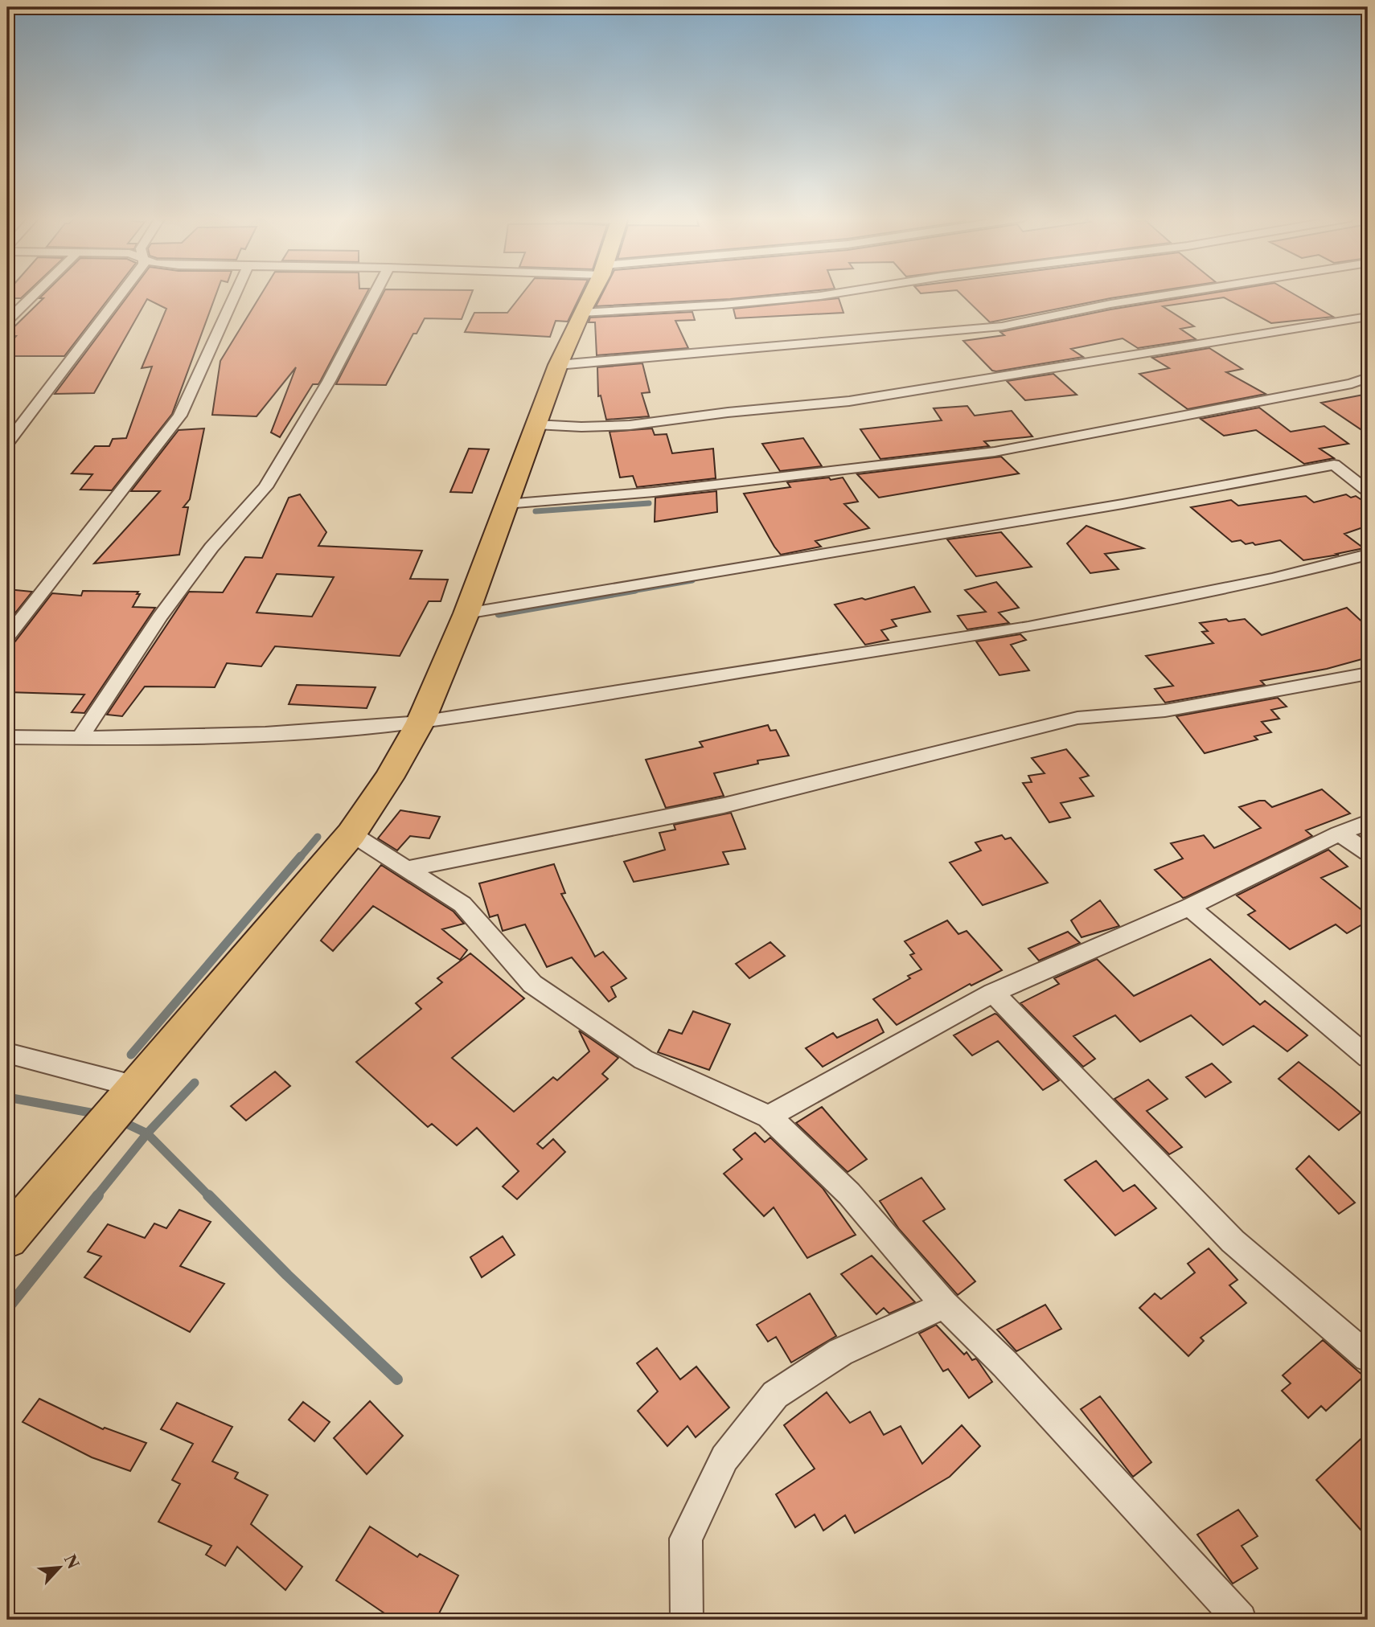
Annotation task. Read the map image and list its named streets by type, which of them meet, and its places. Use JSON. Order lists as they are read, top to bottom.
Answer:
{
  "north": "top right"
}
